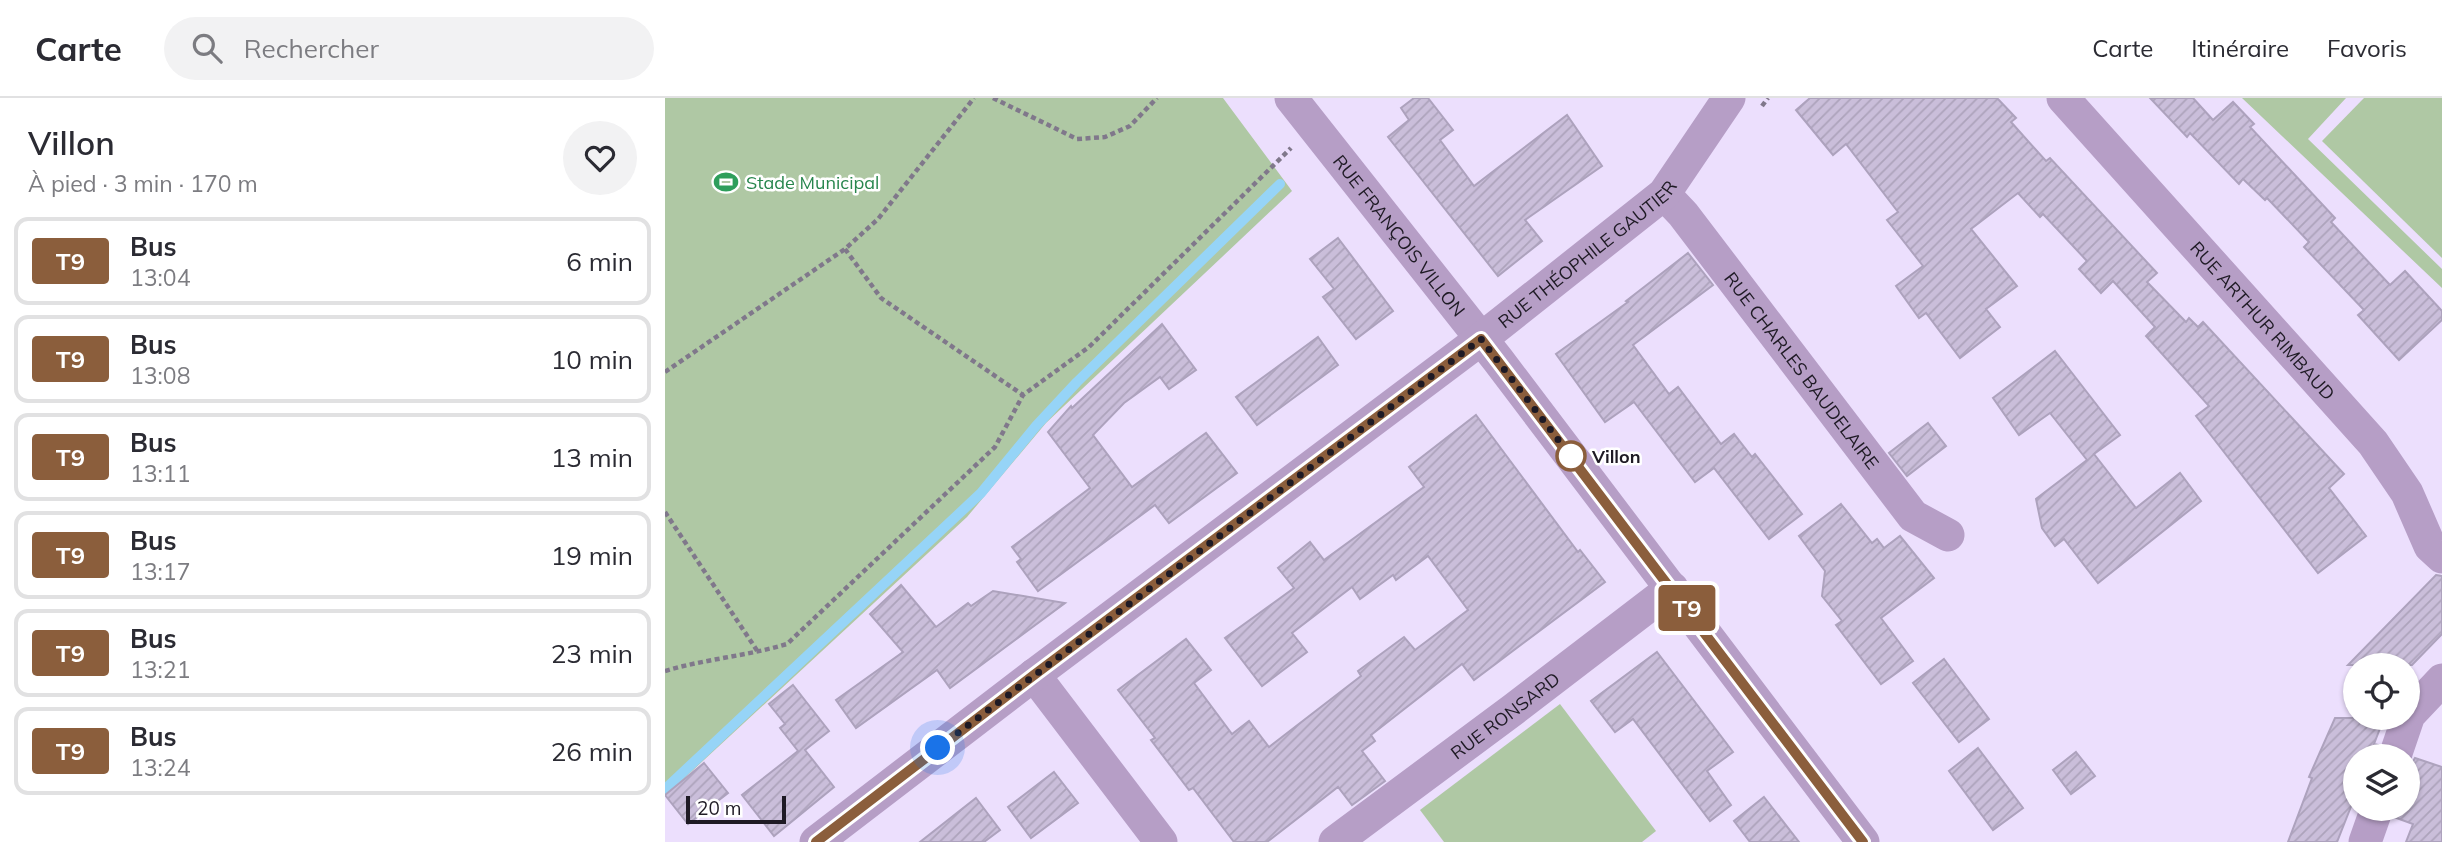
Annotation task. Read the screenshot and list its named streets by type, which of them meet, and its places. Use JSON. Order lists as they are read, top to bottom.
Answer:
{
  "streets": {
    "street": [
      "RUE FRANÇOIS VILLON",
      "RUE THÉOPHILE GAUTIER",
      "RUE ARTHUR RIMBAUD",
      "RUE CHARLES BAUDELAIRE",
      "RUE RONSARD"
    ]
  },
  "crossings": [
    ["RUE FRANÇOIS VILLON", "RUE THÉOPHILE GAUTIER"],
    ["RUE FRANÇOIS VILLON", "RUE RONSARD"],
    ["RUE THÉOPHILE GAUTIER", "RUE CHARLES BAUDELAIRE"]
  ],
  "places": {
    "sports": ["Stade Municipal"],
    "other": ["Villon"]
  },
  "lines": ["bus line T9"],
  "scale_bar": "20 m",
  "page": {
    "header": "Carte",
    "search": "Rechercher",
    "nav": ["Carte", "Itinéraire", "Favoris"],
    "heading": ["Villon", "À pied · 3 min · 170 m"],
    "on_map": "T9",
    "list": [
      {
        "mark": "T9",
        "name": "Bus",
        "note": "13:04",
        "value": "6 min"
      },
      {
        "mark": "T9",
        "name": "Bus",
        "note": "13:08",
        "value": "10 min"
      },
      {
        "mark": "T9",
        "name": "Bus",
        "note": "13:11",
        "value": "13 min"
      },
      {
        "mark": "T9",
        "name": "Bus",
        "note": "13:17",
        "value": "19 min"
      },
      {
        "mark": "T9",
        "name": "Bus",
        "note": "13:21",
        "value": "23 min"
      },
      {
        "mark": "T9",
        "name": "Bus",
        "note": "13:24",
        "value": "26 min"
      }
    ],
    "scale": "20 m"
  }
}
